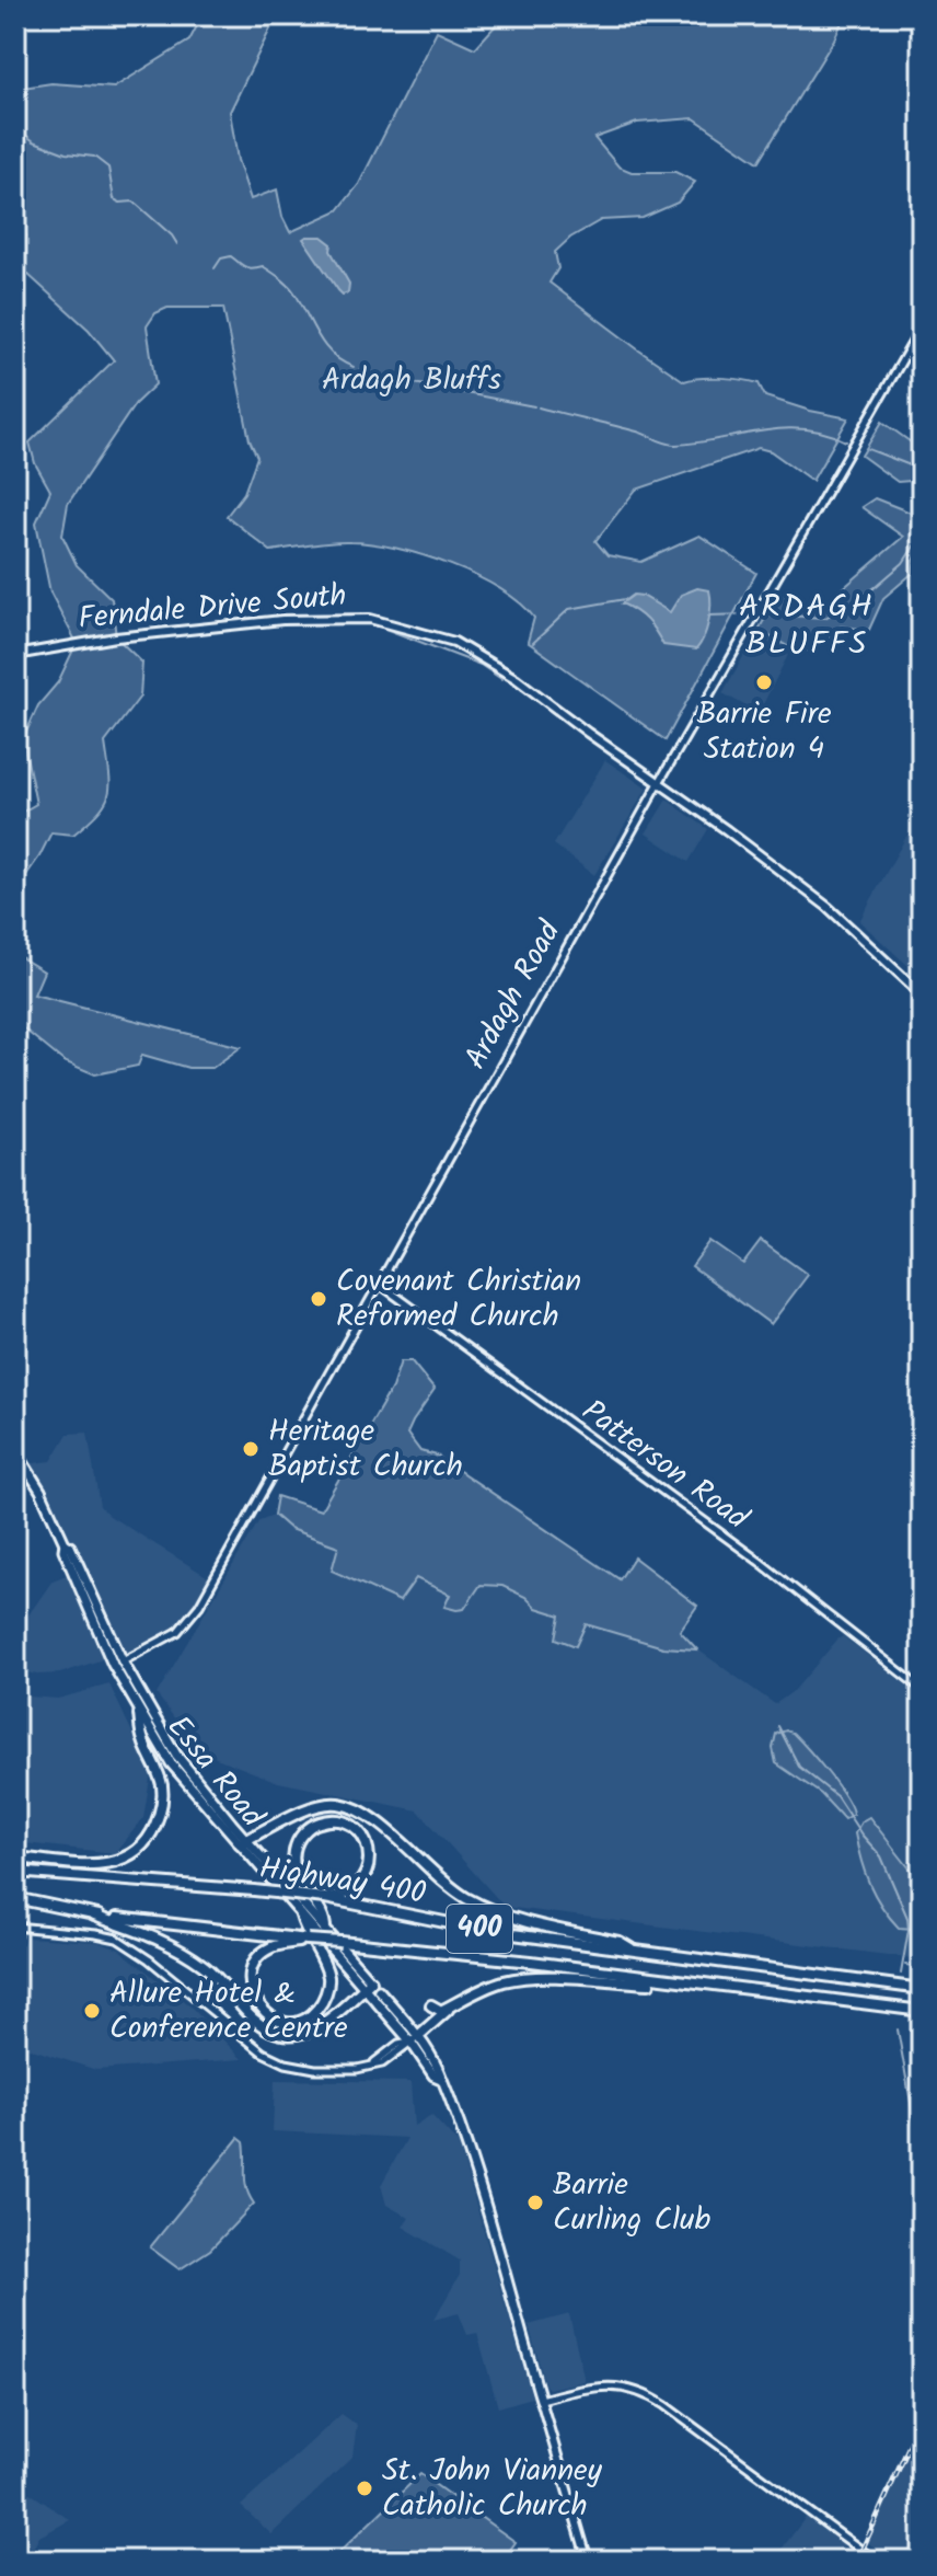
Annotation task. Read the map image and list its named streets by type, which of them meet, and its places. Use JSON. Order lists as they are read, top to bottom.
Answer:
{
  "streets": {
    "highway": ["Highway 400", "400"],
    "main road": ["Ferndale Drive South", "Essa Road"],
    "street": ["Ardagh Road", "Patterson Road"]
  },
  "crossings": [
    ["Ferndale Drive South", "Ardagh Road"],
    ["Ardagh Road", "Patterson Road"],
    ["Ardagh Road", "Essa Road"]
  ],
  "districts": ["ARDAGH BLUFFS"],
  "parks": ["Ardagh Bluffs"],
  "places": [
    "Barrie Fire Station 4",
    "Covenant Christian Reformed Church",
    "Heritage Baptist Church",
    "Allure Hotel & Conference Centre",
    "Barrie Curling Club",
    "St. John Vianney Catholic Church"
  ]
}
